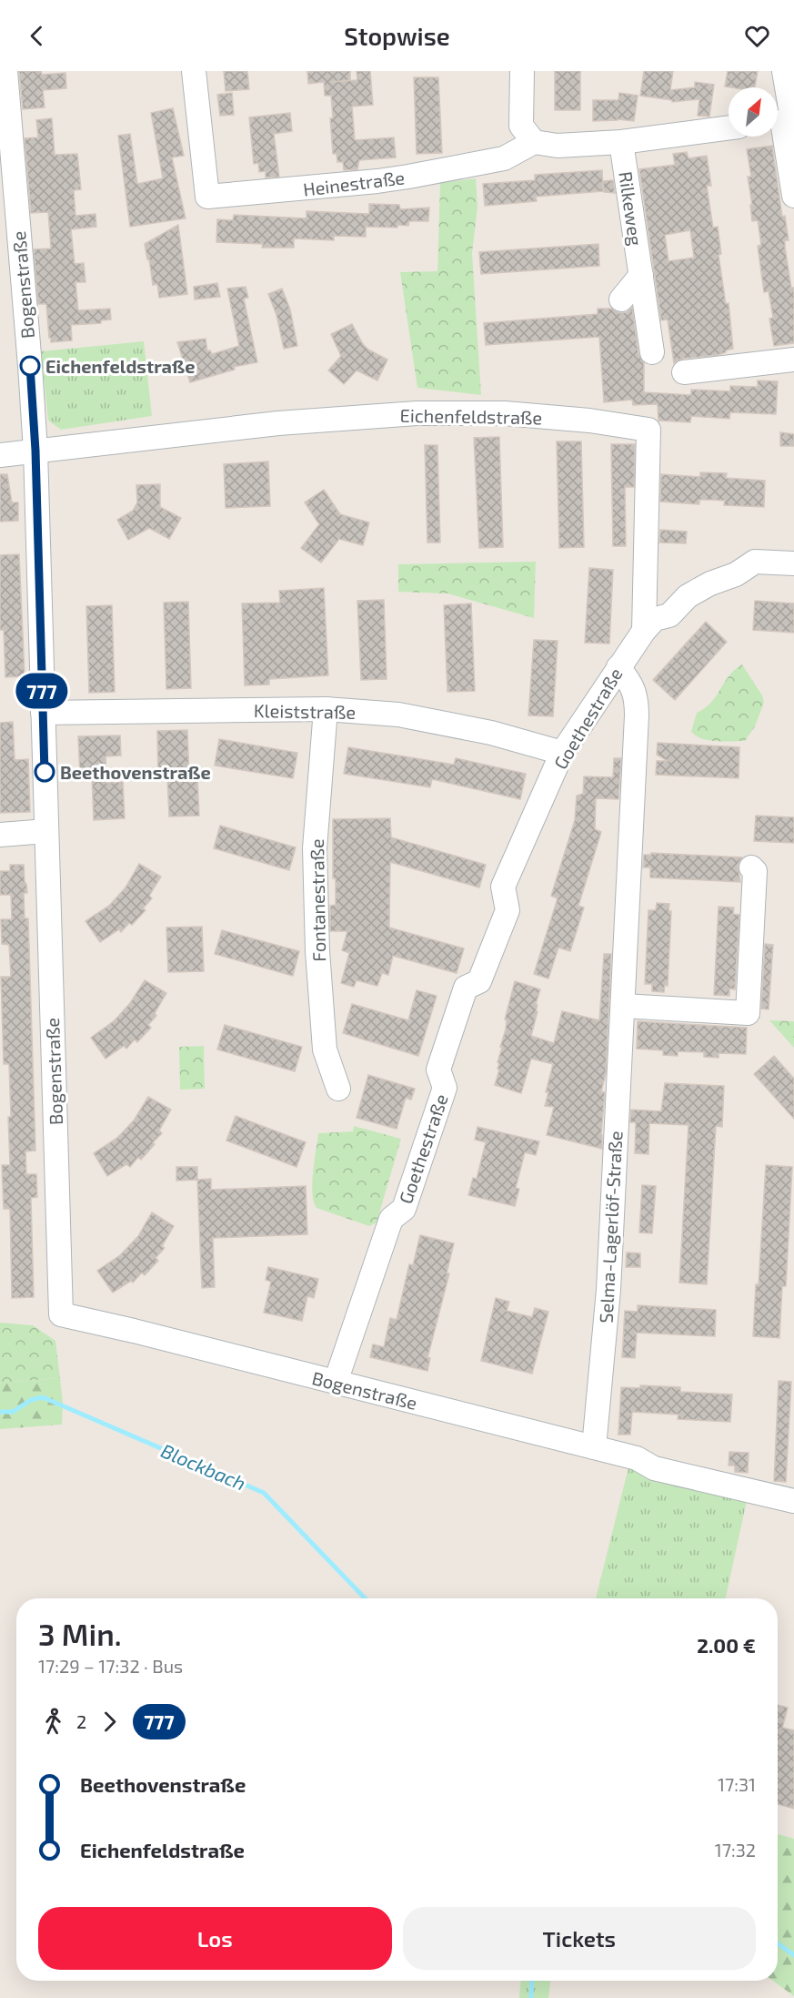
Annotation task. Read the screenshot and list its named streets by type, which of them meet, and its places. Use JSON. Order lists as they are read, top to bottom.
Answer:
{
  "streets": {
    "street": [
      "Heinestraße",
      "Rilkeweg",
      "Bogenstraße",
      "Eichenfeldstraße",
      "Kleiststraße",
      "Goethestraße",
      "Fontanestraße",
      "Selma-Lagerlöf-Straße"
    ]
  },
  "crossings": [
    ["Bogenstraße", "Eichenfeldstraße"],
    ["Bogenstraße", "Kleiststraße"],
    ["Bogenstraße", "Goethestraße"],
    ["Bogenstraße", "Selma-Lagerlöf-Straße"],
    ["Eichenfeldstraße", "Goethestraße"],
    ["Kleiststraße", "Goethestraße"],
    ["Kleiststraße", "Fontanestraße"],
    ["Goethestraße", "Selma-Lagerlöf-Straße"]
  ],
  "water": ["Blockbach"],
  "places": ["Eichenfeldstraße", "Beethovenstraße"],
  "lines": ["bus line 777"],
  "north": "top right",
  "page": {
    "header": "Stopwise",
    "on_map": "777",
    "heading": ["3 Min.", "17:29 – 17:32 · Bus", "2.00 €"],
    "legs": ["2", "777"],
    "list": [
      {
        "name": "Beethovenstraße",
        "value": "17:31"
      },
      {
        "name": "Eichenfeldstraße",
        "value": "17:32"
      }
    ],
    "buttons": ["Los", "Tickets"]
  }
}
